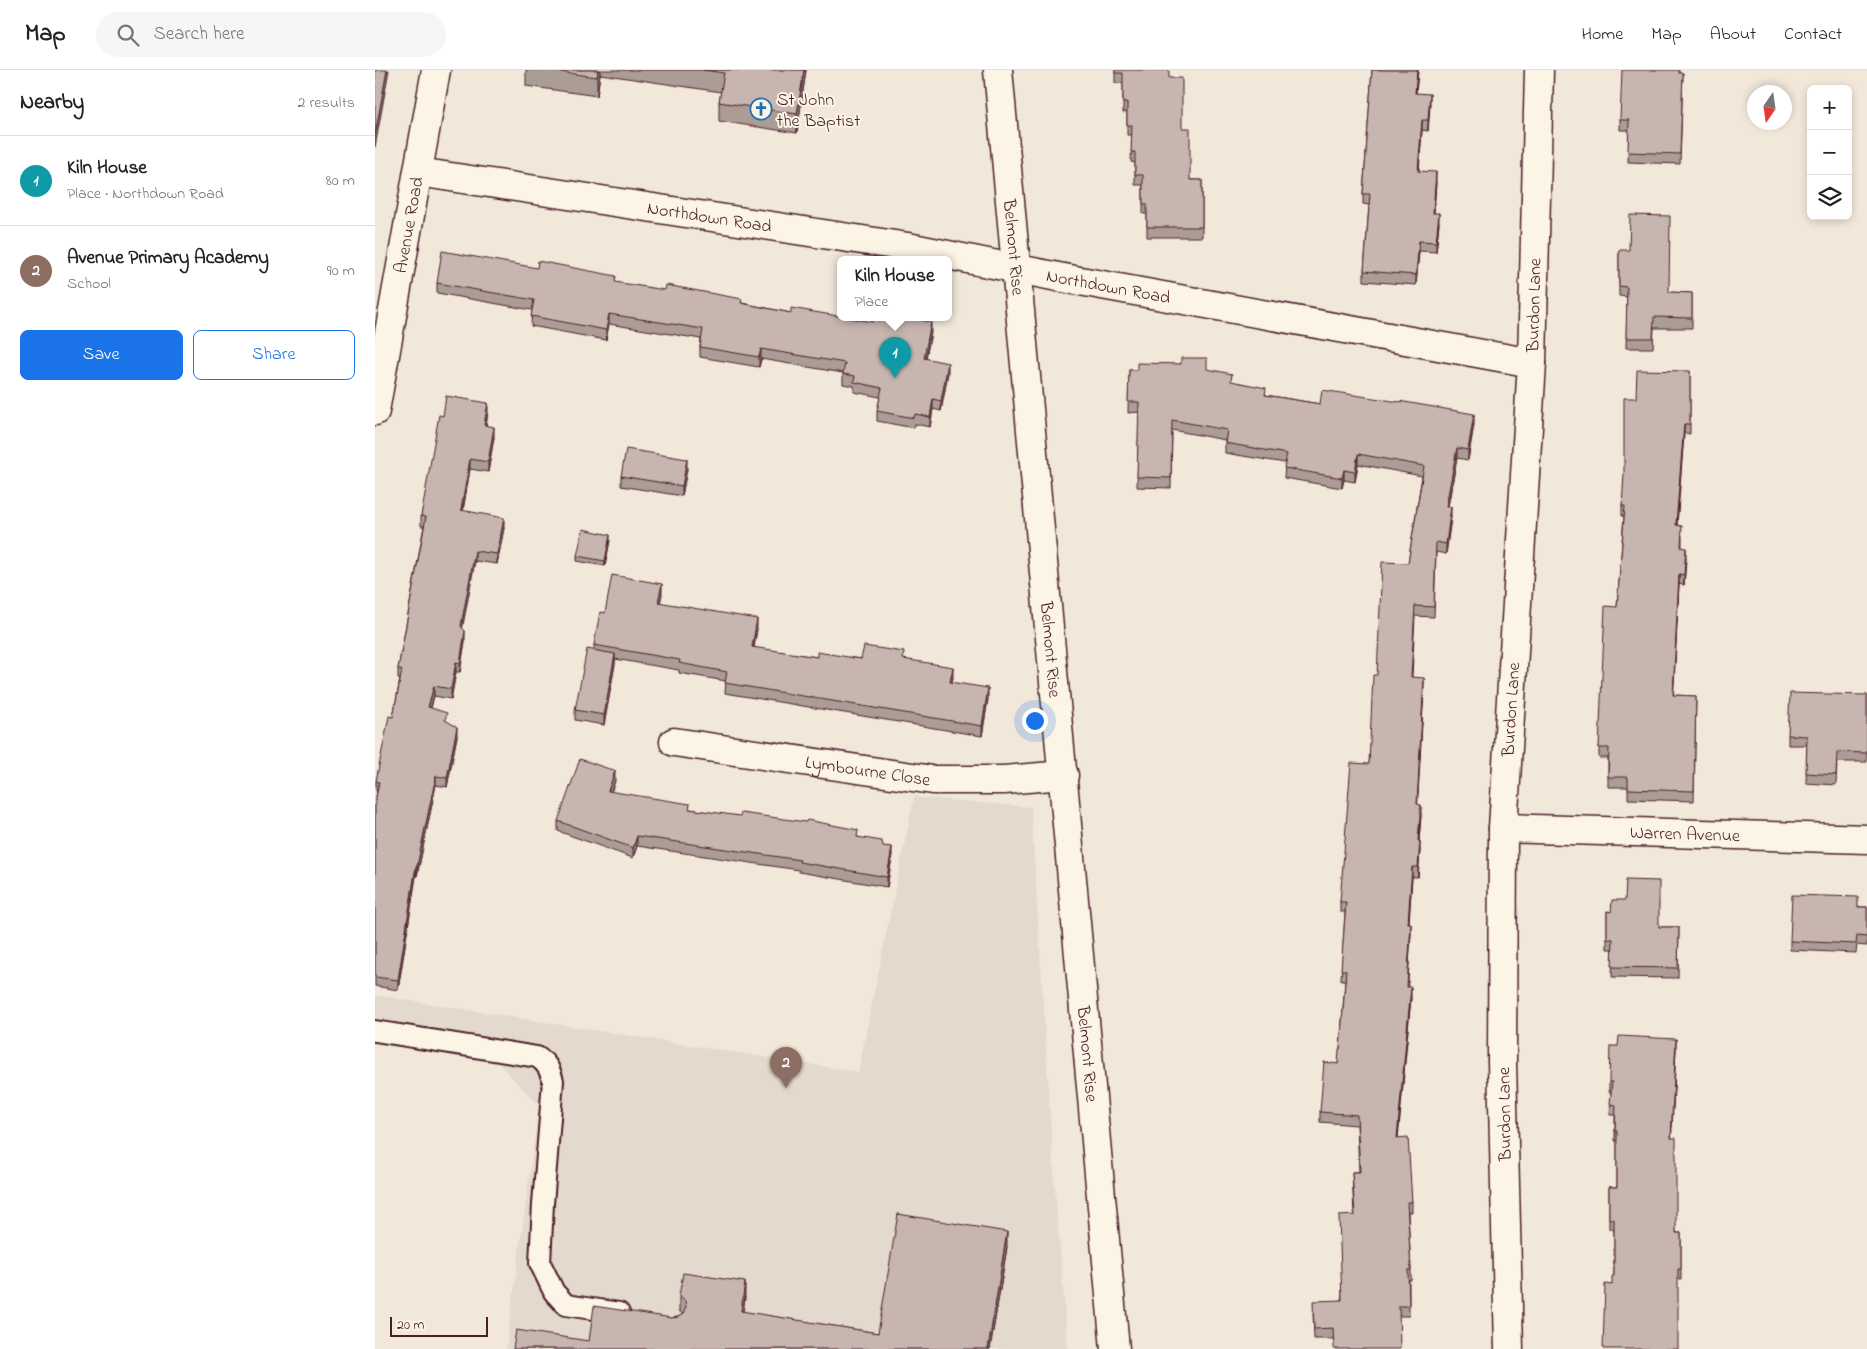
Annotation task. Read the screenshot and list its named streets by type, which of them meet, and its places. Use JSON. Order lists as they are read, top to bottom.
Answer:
{
  "streets": {
    "main road": [
      "Northdown Road",
      "Avenue Road",
      "Belmont Rise",
      "Burdon Lane",
      "Lymbourne Close",
      "Warren Avenue"
    ]
  },
  "crossings": [
    ["Northdown Road", "Avenue Road"],
    ["Northdown Road", "Belmont Rise"],
    ["Northdown Road", "Burdon Lane"],
    ["Belmont Rise", "Lymbourne Close"],
    ["Burdon Lane", "Warren Avenue"]
  ],
  "places": {
    "church": ["St John the Baptist"]
  },
  "scale_bar": "20 m",
  "north": "bottom",
  "page": {
    "header": "Map",
    "search": "Search here",
    "nav": [
      "Home",
      "Map",
      "About",
      "Contact"
    ],
    "heading": ["Nearby", "2 results"],
    "map_buttons": ["+", "−"],
    "list": [
      {
        "mark": "1",
        "name": "Kiln House",
        "note": "Place · Northdown Road",
        "value": "80 m"
      },
      {
        "mark": "2",
        "name": "Avenue Primary Academy",
        "note": "School",
        "value": "90 m"
      }
    ],
    "popup": ["Kiln House", "Place"],
    "buttons": ["Save", "Share"],
    "pins": ["1", "2"],
    "scale": "20 m"
  }
}
